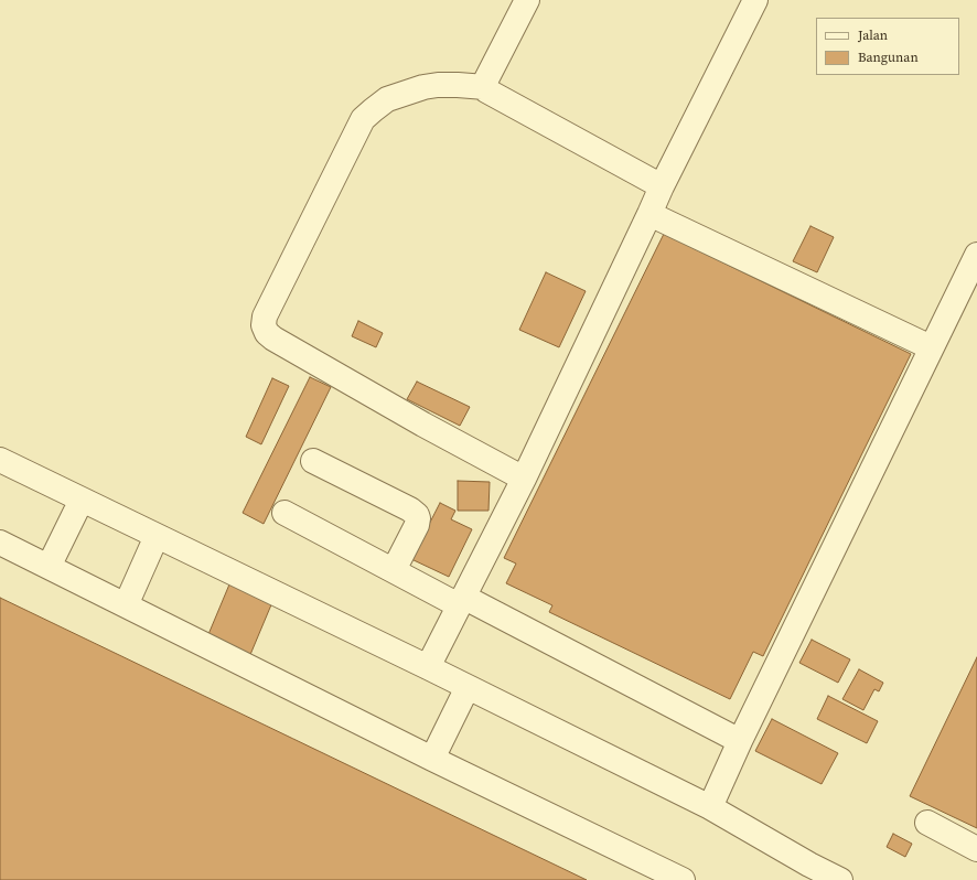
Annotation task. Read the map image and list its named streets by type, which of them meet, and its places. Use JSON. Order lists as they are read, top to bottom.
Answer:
{
  "legend": ["Jalan", "Bangunan"]
}
